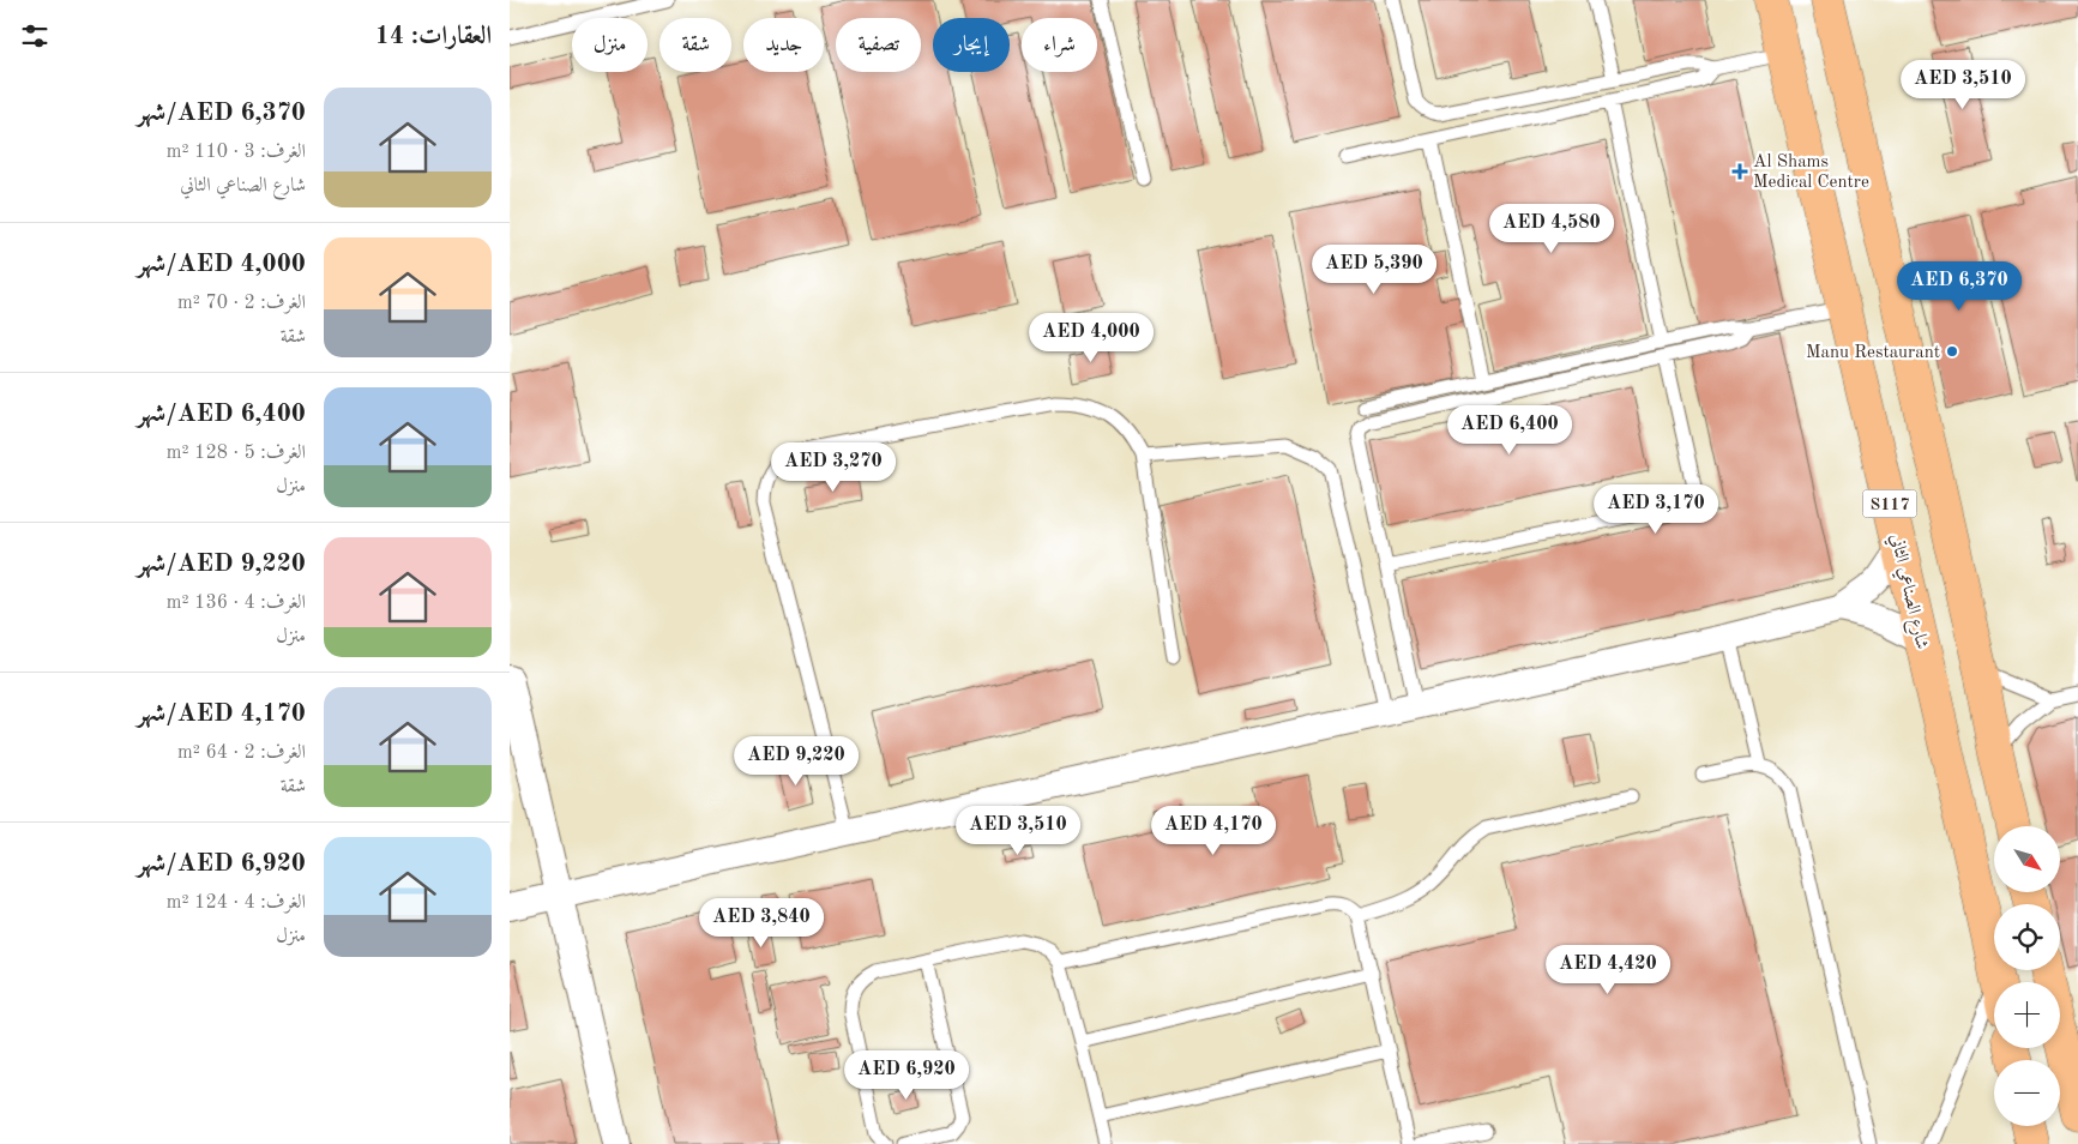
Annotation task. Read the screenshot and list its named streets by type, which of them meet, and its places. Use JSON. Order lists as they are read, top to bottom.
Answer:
{
  "streets": {
    "main road": ["S117", "شارع الصناعي الثاني"]
  },
  "places": {
    "health": ["Al Shams Medical Centre"],
    "other": ["Manu Restaurant"]
  },
  "north": "bottom right",
  "page": {
    "heading": "العقارات: 14",
    "chip": [
      "شراء",
      "إيجار",
      "تصفية",
      "جديد",
      "شقة",
      "منزل"
    ],
    "price": [
      "AED 3,510",
      "AED 4,580",
      "AED 5,390",
      "AED 6,370",
      "AED 4,000",
      "AED 6,400",
      "AED 3,270",
      "AED 3,170",
      "AED 9,220",
      "AED 3,510",
      "AED 4,170",
      "AED 3,840",
      "AED 4,420",
      "AED 6,920"
    ],
    "list": [
      {
        "name": "AED 6,370/شهر",
        "note": "الغرف: 3 · 110 m² · شارع الصناعي الثاني"
      },
      {
        "name": "AED 4,000/شهر",
        "note": "الغرف: 2 · 70 m² · شقة"
      },
      {
        "name": "AED 6,400/شهر",
        "note": "الغرف: 5 · 128 m² · منزل"
      },
      {
        "name": "AED 9,220/شهر",
        "note": "الغرف: 4 · 136 m² · منزل"
      },
      {
        "name": "AED 4,170/شهر",
        "note": "الغرف: 2 · 64 m² · شقة"
      },
      {
        "name": "AED 6,920/شهر",
        "note": "الغرف: 4 · 124 m² · منزل"
      }
    ],
    "map_buttons": ["+", "−"]
  }
}
